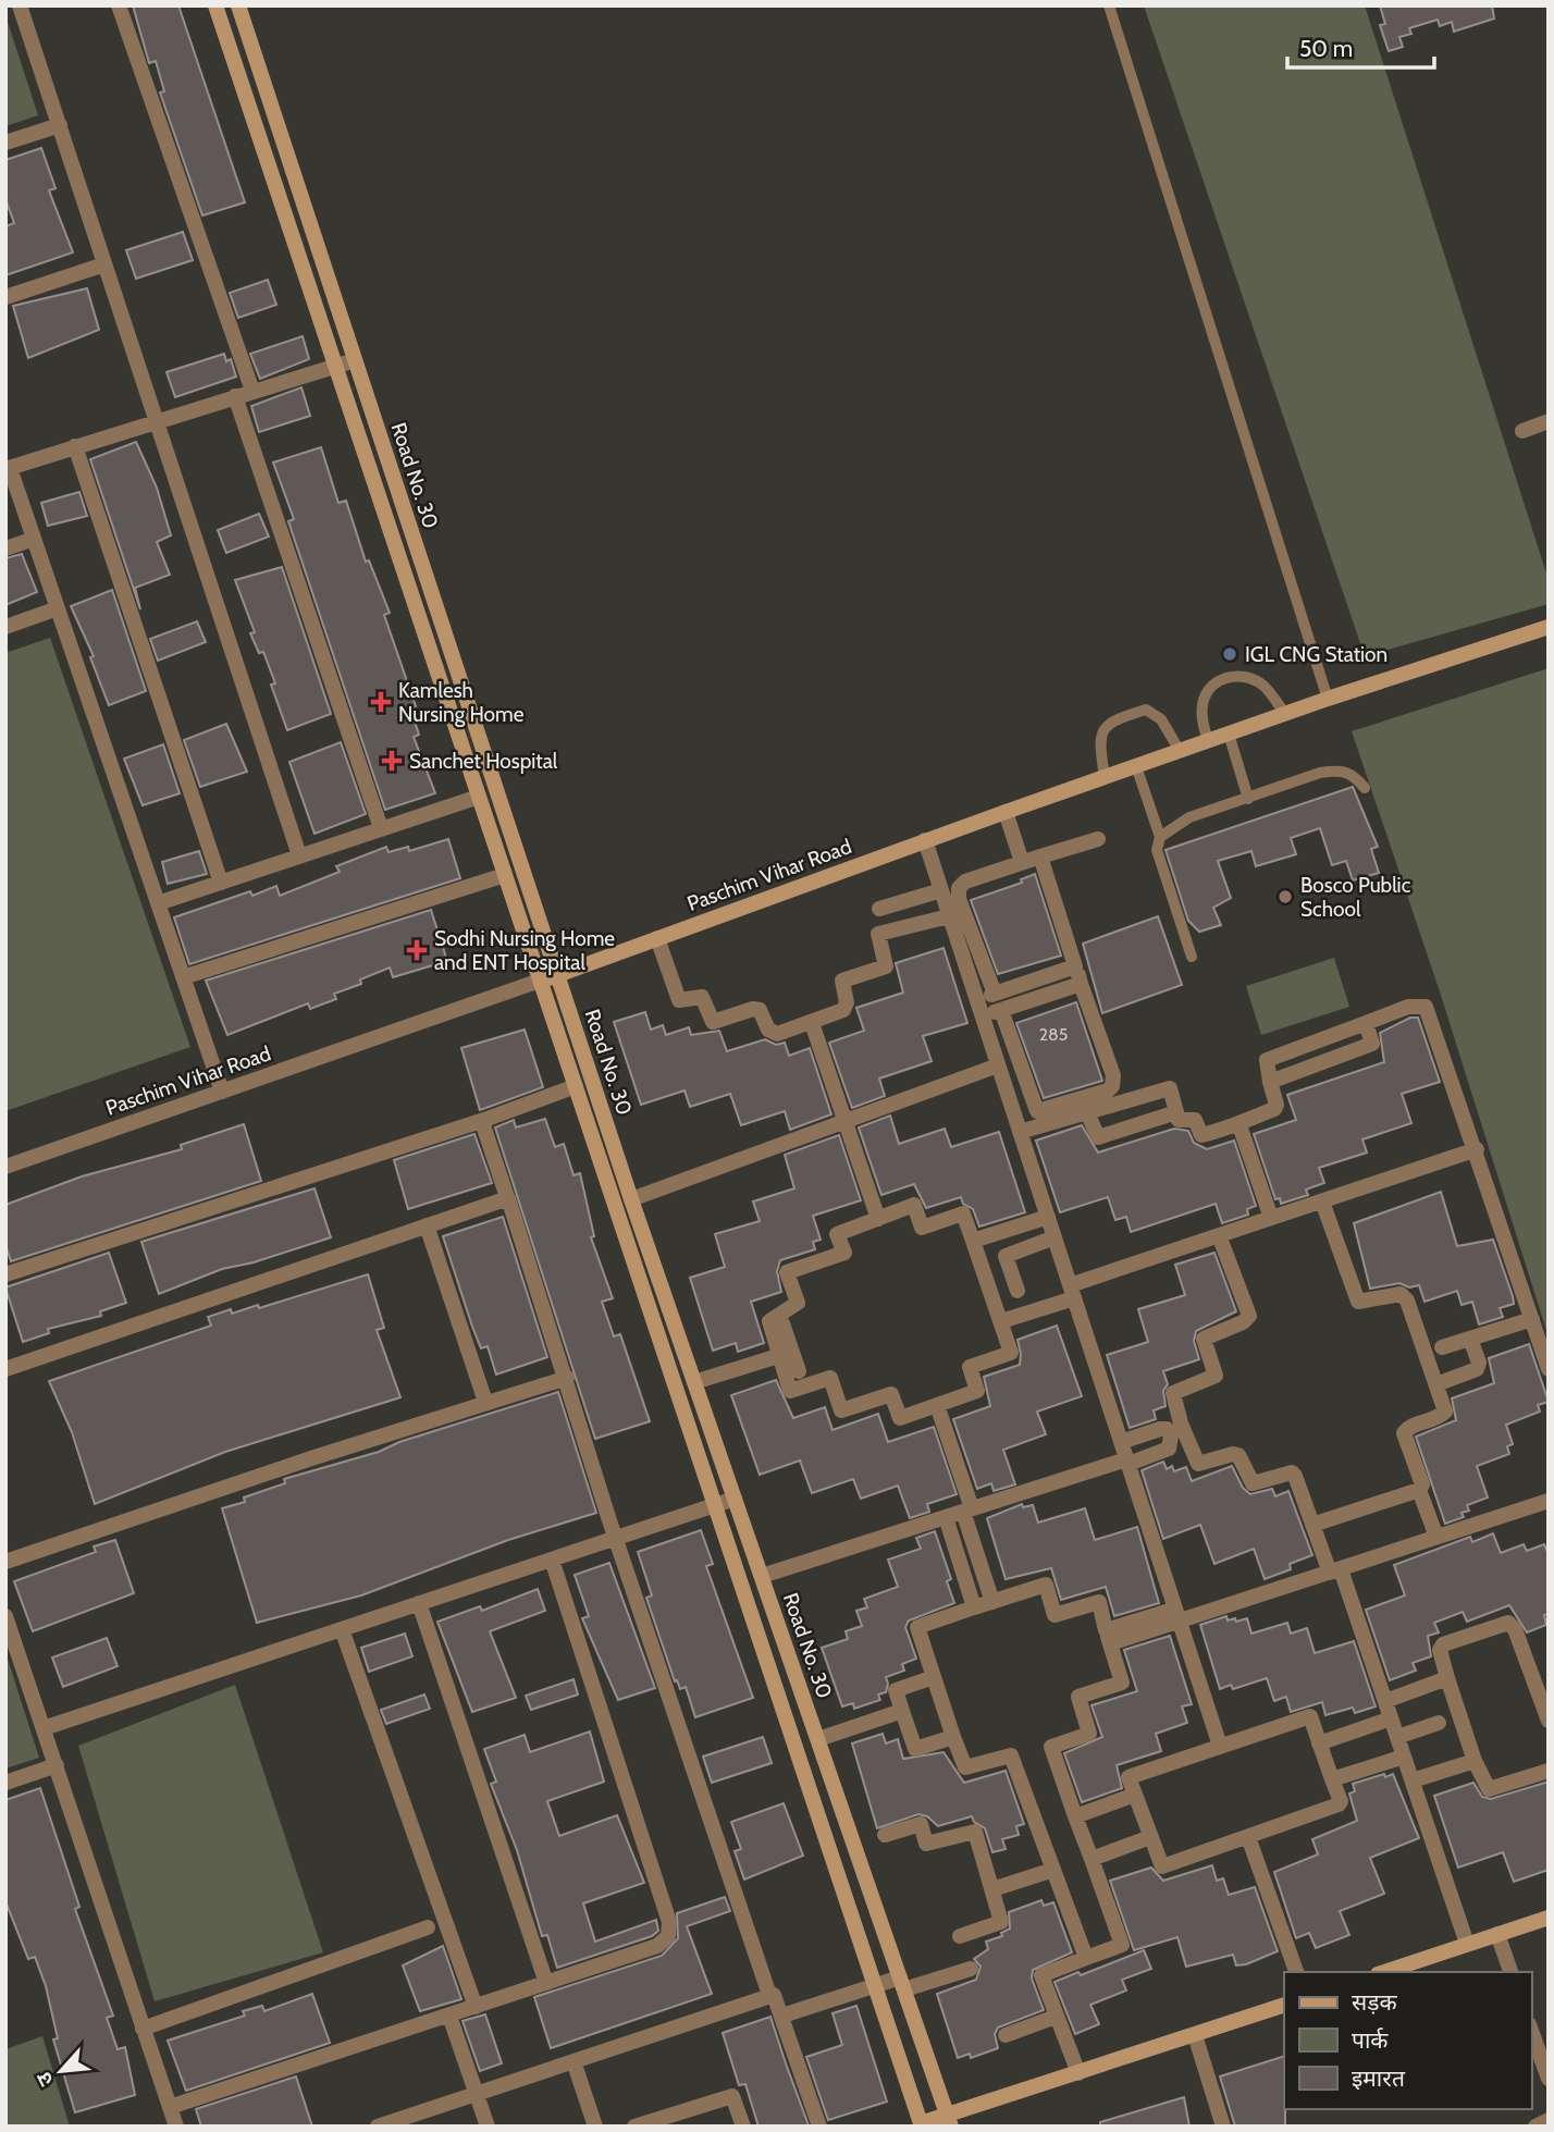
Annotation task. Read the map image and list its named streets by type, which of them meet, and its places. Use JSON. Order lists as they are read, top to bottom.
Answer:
{
  "streets": {
    "street": ["Road No. 30", "Paschim Vihar Road"]
  },
  "crossings": [
    ["Road No. 30", "Paschim Vihar Road"]
  ],
  "places": {
    "other": ["IGL CNG Station", "Bosco Public School"],
    "health": ["Kamlesh Nursing Home", "Sanchet Hospital", "Sodhi Nursing Home and ENT Hospital"]
  },
  "house_numbers": ["285"],
  "legend": ["सड़क", "पार्क", "इमारत"],
  "scale_bar": "50 m",
  "north": "bottom left"
}
